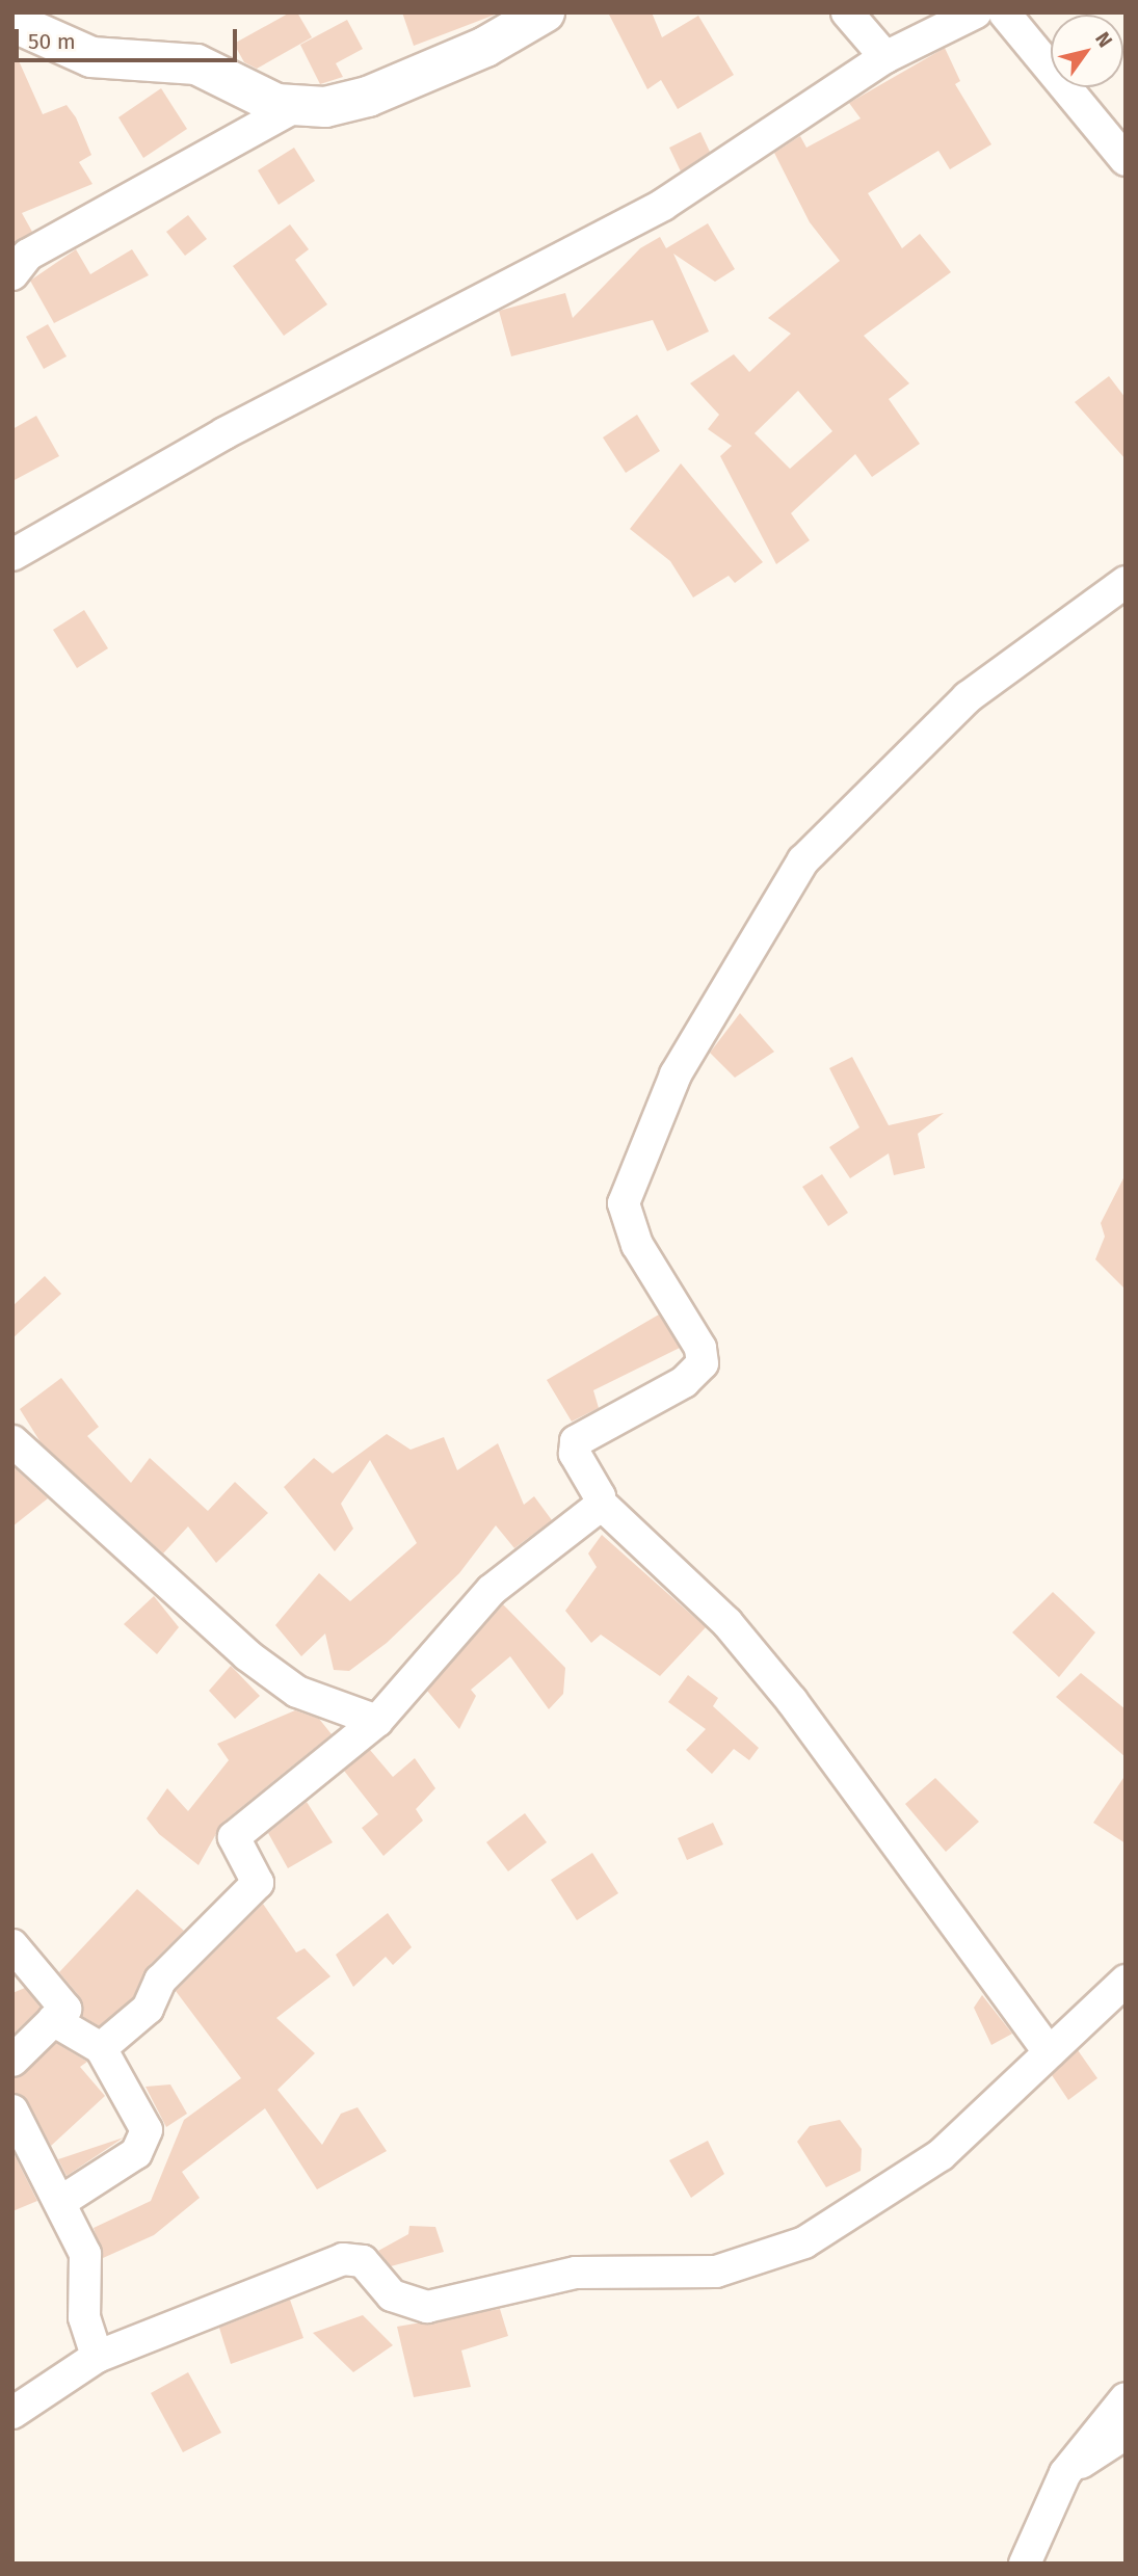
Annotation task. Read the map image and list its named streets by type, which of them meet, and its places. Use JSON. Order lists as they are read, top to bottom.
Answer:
{
  "scale_bar": "50 m",
  "north": "top right"
}
